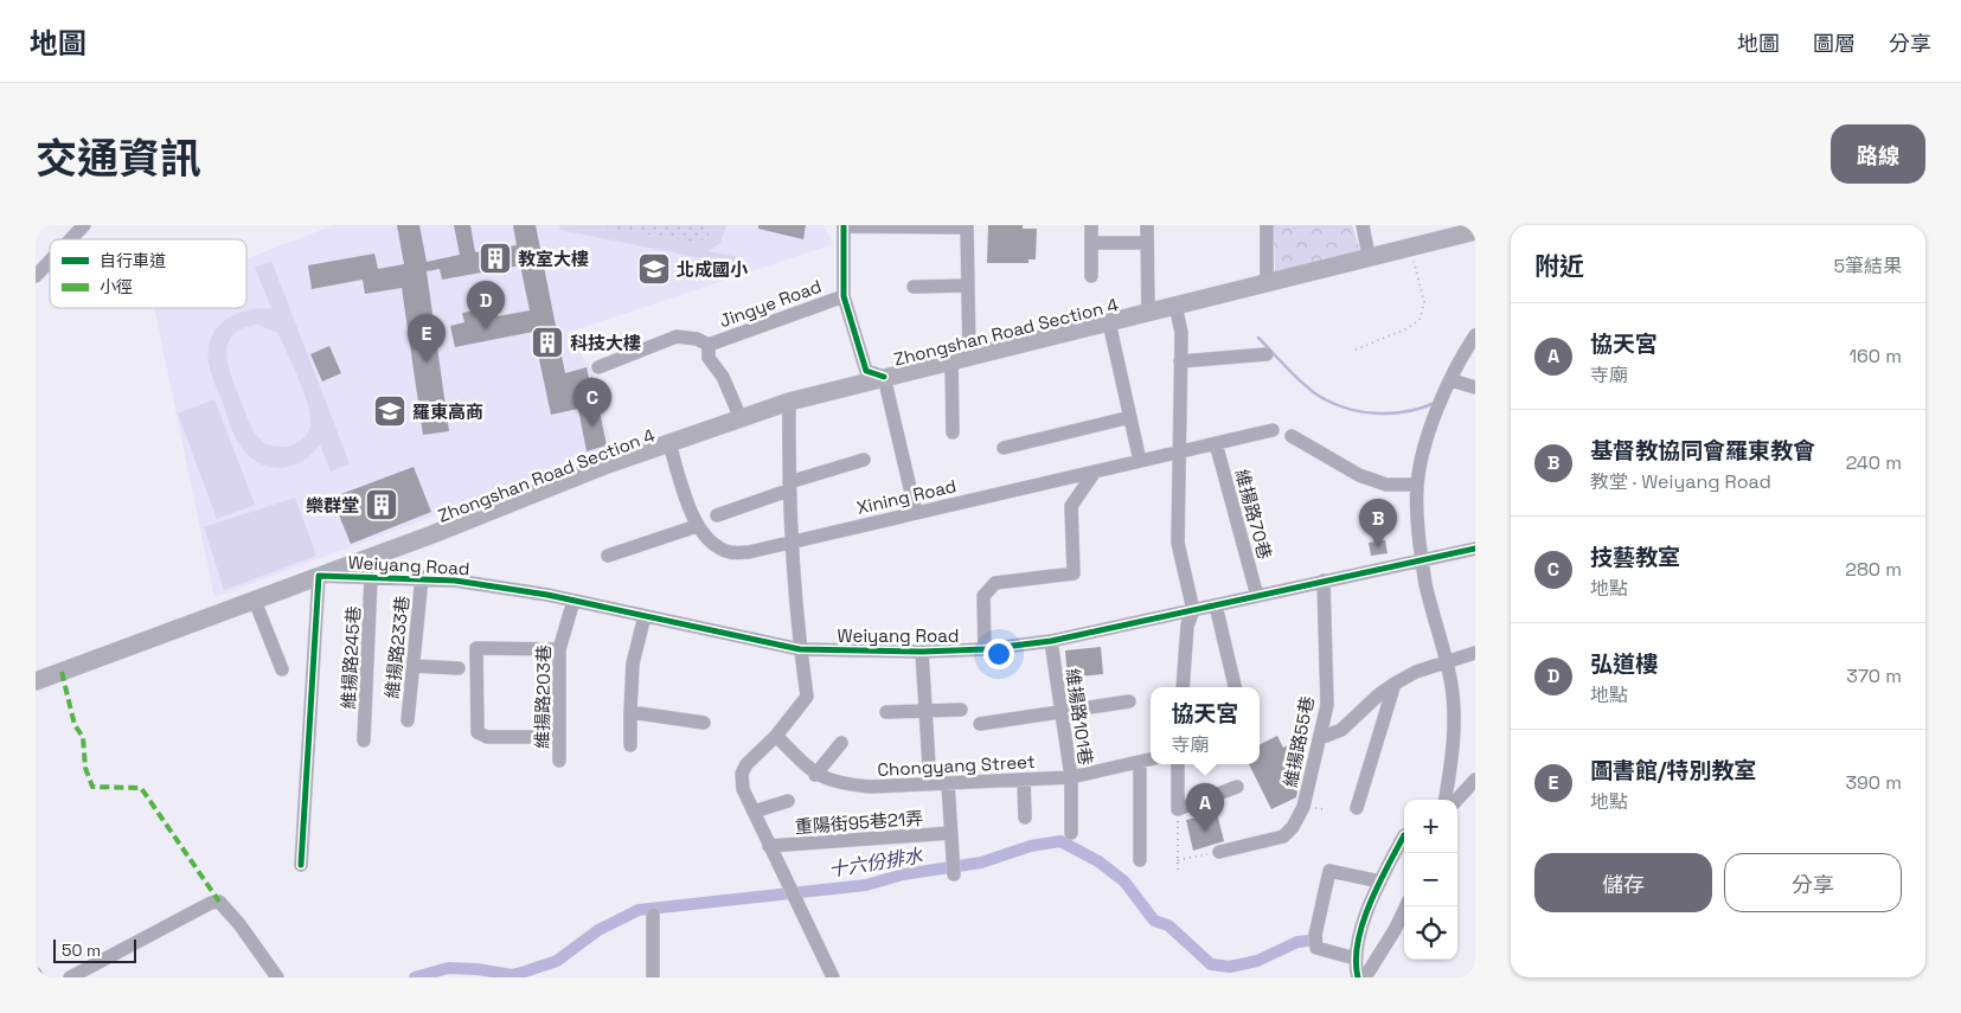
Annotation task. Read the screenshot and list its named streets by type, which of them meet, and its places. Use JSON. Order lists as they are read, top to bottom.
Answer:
{
  "streets": {
    "main road": ["Zhongshan Road Section 4"],
    "street": [
      "Jingye Road",
      "Xining Road",
      "維揚路70巷",
      "Weiyang Road",
      "維揚路233巷",
      "維揚路245巷",
      "維揚路203巷",
      "維揚路101巷",
      "維揚路55巷",
      "Chongyang Street",
      "重陽街95巷21弄"
    ]
  },
  "crossings": [
    ["Jingye Road", "Zhongshan Road Section 4"],
    ["Zhongshan Road Section 4", "Xining Road"],
    ["Zhongshan Road Section 4", "Weiyang Road"],
    ["Xining Road", "維揚路70巷"],
    ["維揚路70巷", "Weiyang Road"],
    ["Weiyang Road", "維揚路233巷"],
    ["Weiyang Road", "維揚路245巷"],
    ["Weiyang Road", "維揚路203巷"],
    ["Weiyang Road", "維揚路101巷"],
    ["Weiyang Road", "維揚路55巷"],
    ["維揚路101巷", "Chongyang Street"]
  ],
  "water": ["十六份排水"],
  "places": {
    "building": ["教室大樓", "科技大樓", "樂群堂"],
    "school or university": ["北成國小", "羅東高商"]
  },
  "legend": ["自行車道", "小徑"],
  "scale_bar": "50 m",
  "page": {
    "header": "地圖",
    "nav": ["地圖", "圖層", "分享"],
    "title": "交通資訊",
    "buttons": [
      "路線",
      ["儲存", "分享"]
    ],
    "heading": ["附近", "5筆結果"],
    "pins": [
      "D",
      "E",
      "C",
      "B",
      "A"
    ],
    "list": [
      {
        "mark": "A",
        "name": "協天宮",
        "note": "寺廟",
        "value": "160 m"
      },
      {
        "mark": "B",
        "name": "基督教協同會羅東教會",
        "note": "教堂 · Weiyang Road",
        "value": "240 m"
      },
      {
        "mark": "C",
        "name": "技藝教室",
        "note": "地點",
        "value": "280 m"
      },
      {
        "mark": "D",
        "name": "弘道樓",
        "note": "地點",
        "value": "370 m"
      },
      {
        "mark": "E",
        "name": "圖書館/特別教室",
        "note": "地點",
        "value": "390 m"
      }
    ],
    "popup": ["協天宮", "寺廟"],
    "map_buttons": ["+", "−"],
    "scale": "50 m"
  }
}
